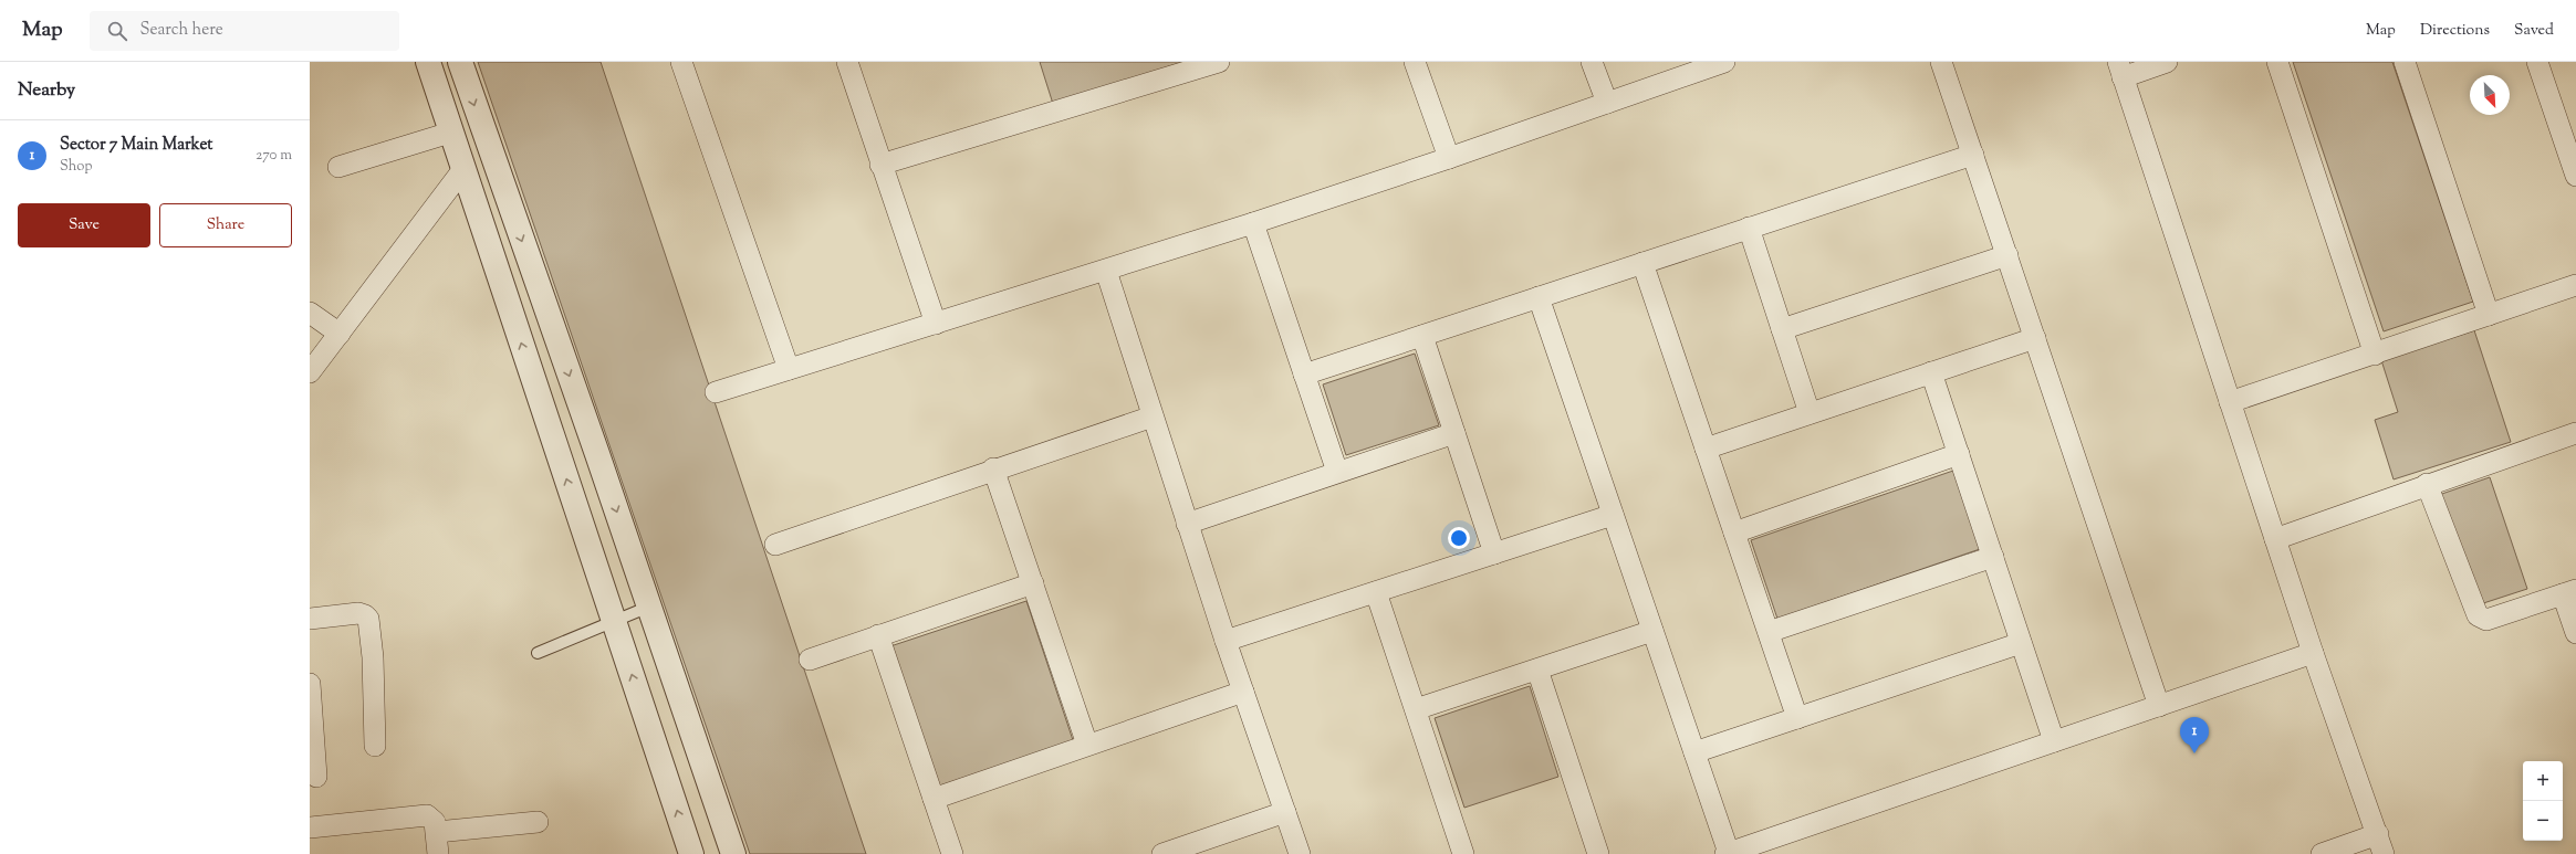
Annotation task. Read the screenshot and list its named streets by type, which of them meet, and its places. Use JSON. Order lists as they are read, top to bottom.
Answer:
{
  "north": "bottom right",
  "page": {
    "header": "Map",
    "search": "Search here",
    "nav": ["Map", "Directions", "Saved"],
    "heading": "Nearby",
    "list": [
      {
        "mark": "1",
        "name": "Sector 7 Main Market",
        "note": "Shop",
        "value": "270 m"
      }
    ],
    "buttons": ["Save", "Share"],
    "pins": "1",
    "map_buttons": ["+", "−"]
  }
}
